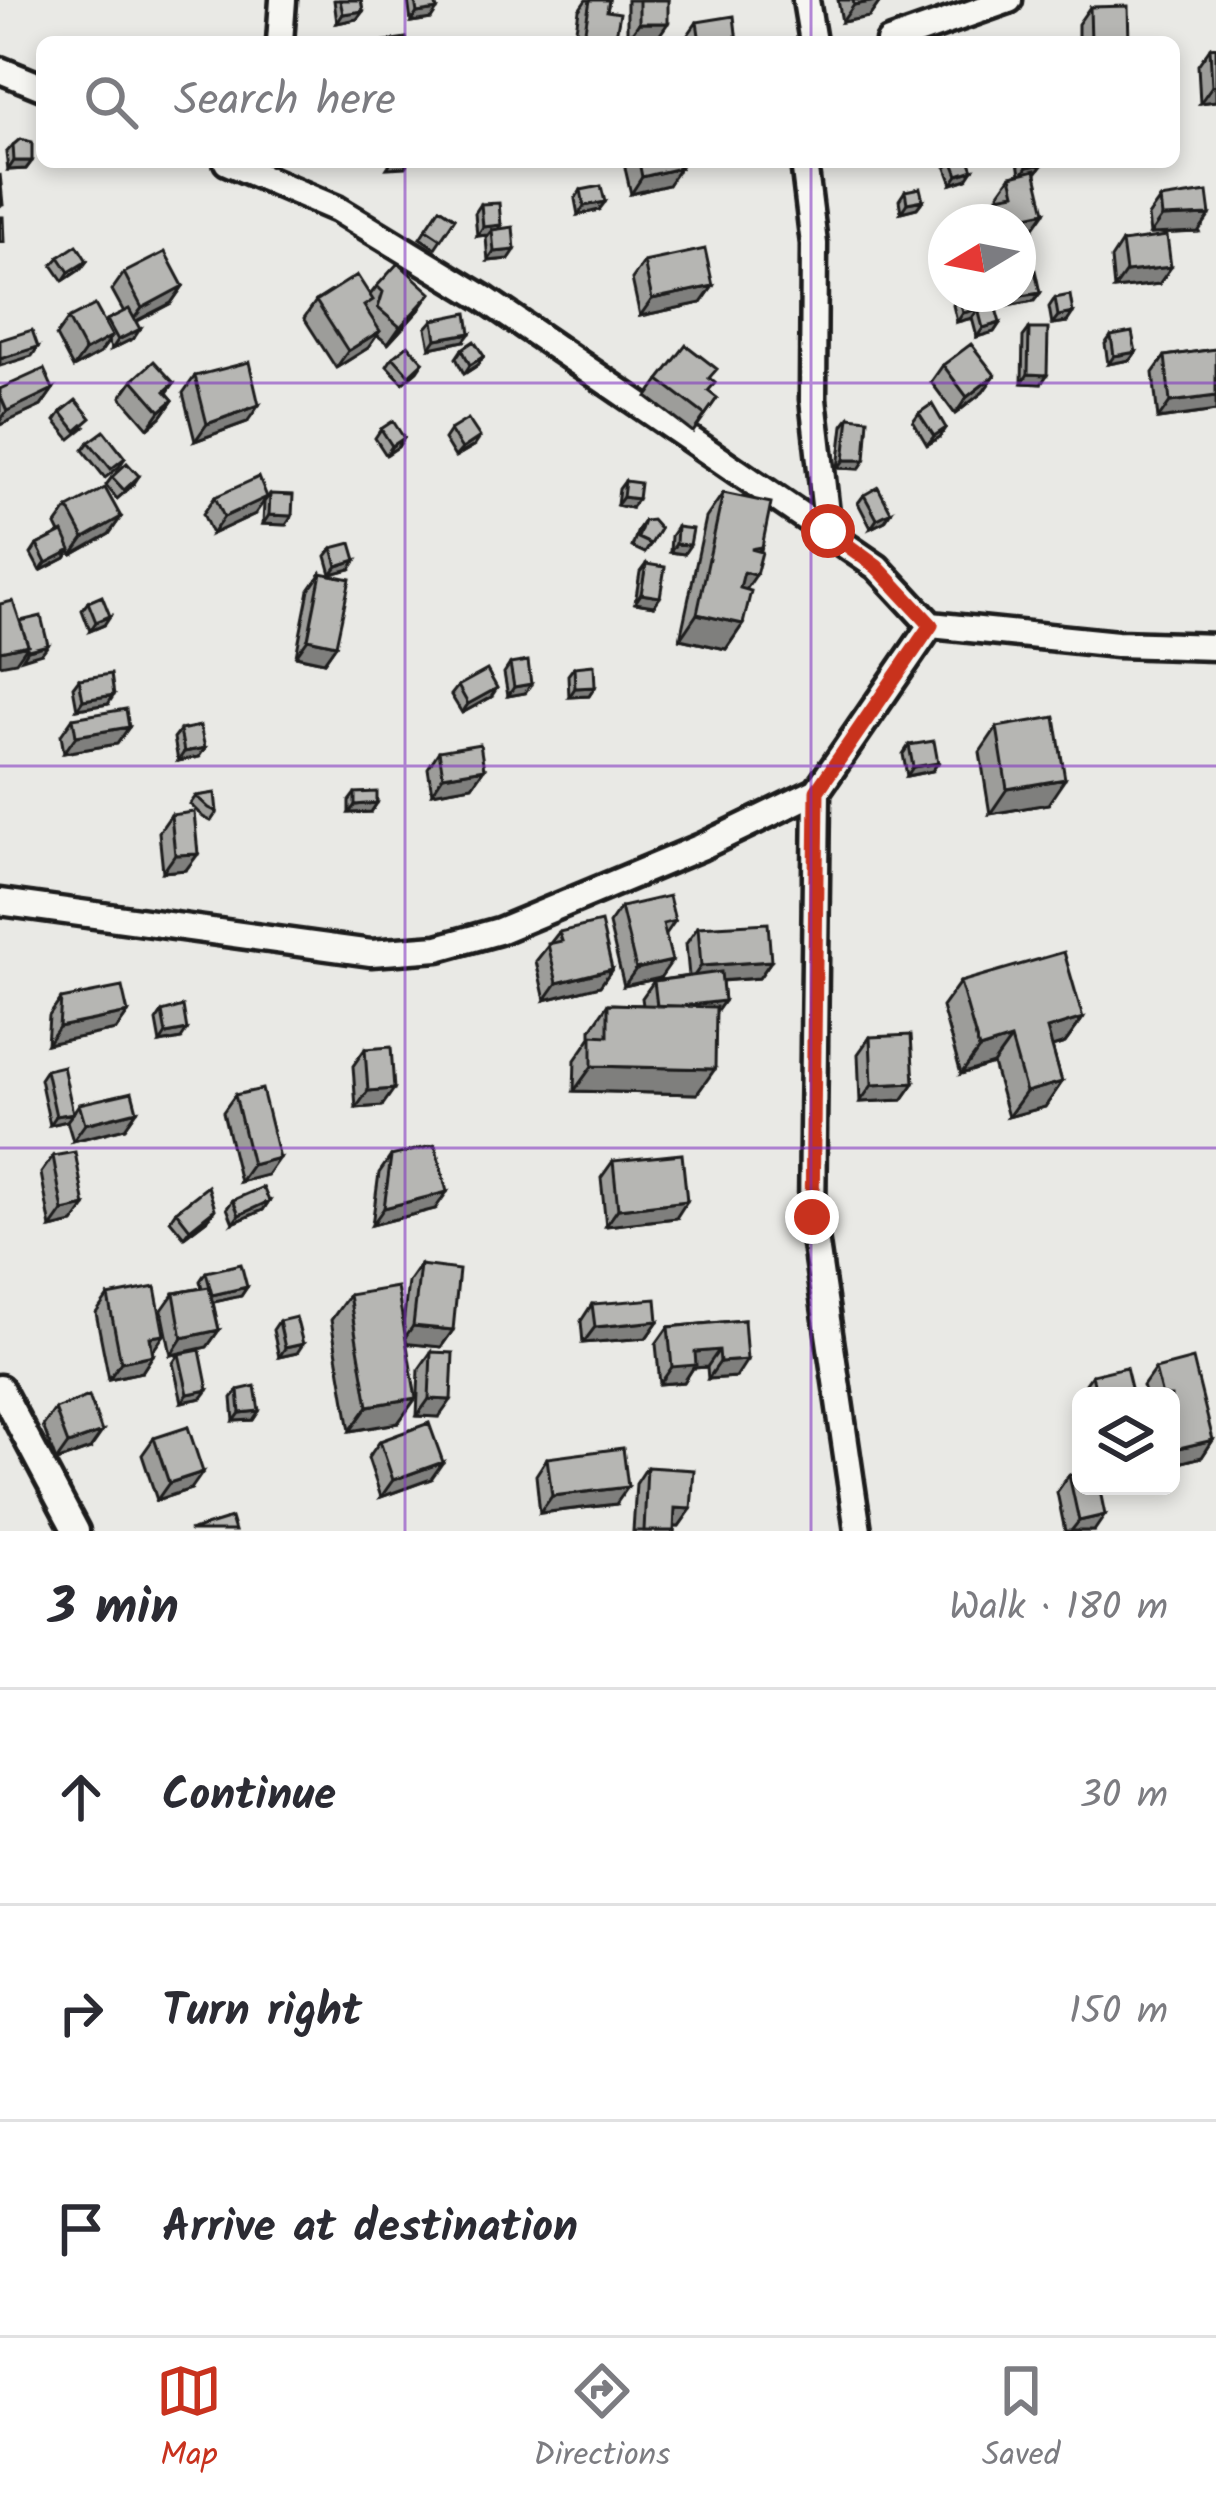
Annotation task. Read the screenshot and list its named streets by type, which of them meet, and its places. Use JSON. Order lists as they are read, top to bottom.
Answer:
{
  "north": "left",
  "page": {
    "search": "Search here",
    "heading": ["3 min", "Walk · 180 m"],
    "list": [
      ["Continue", "30 m"],
      ["Turn right", "150 m"],
      "Arrive at destination"
    ],
    "nav": ["Map", "Directions", "Saved"]
  }
}
